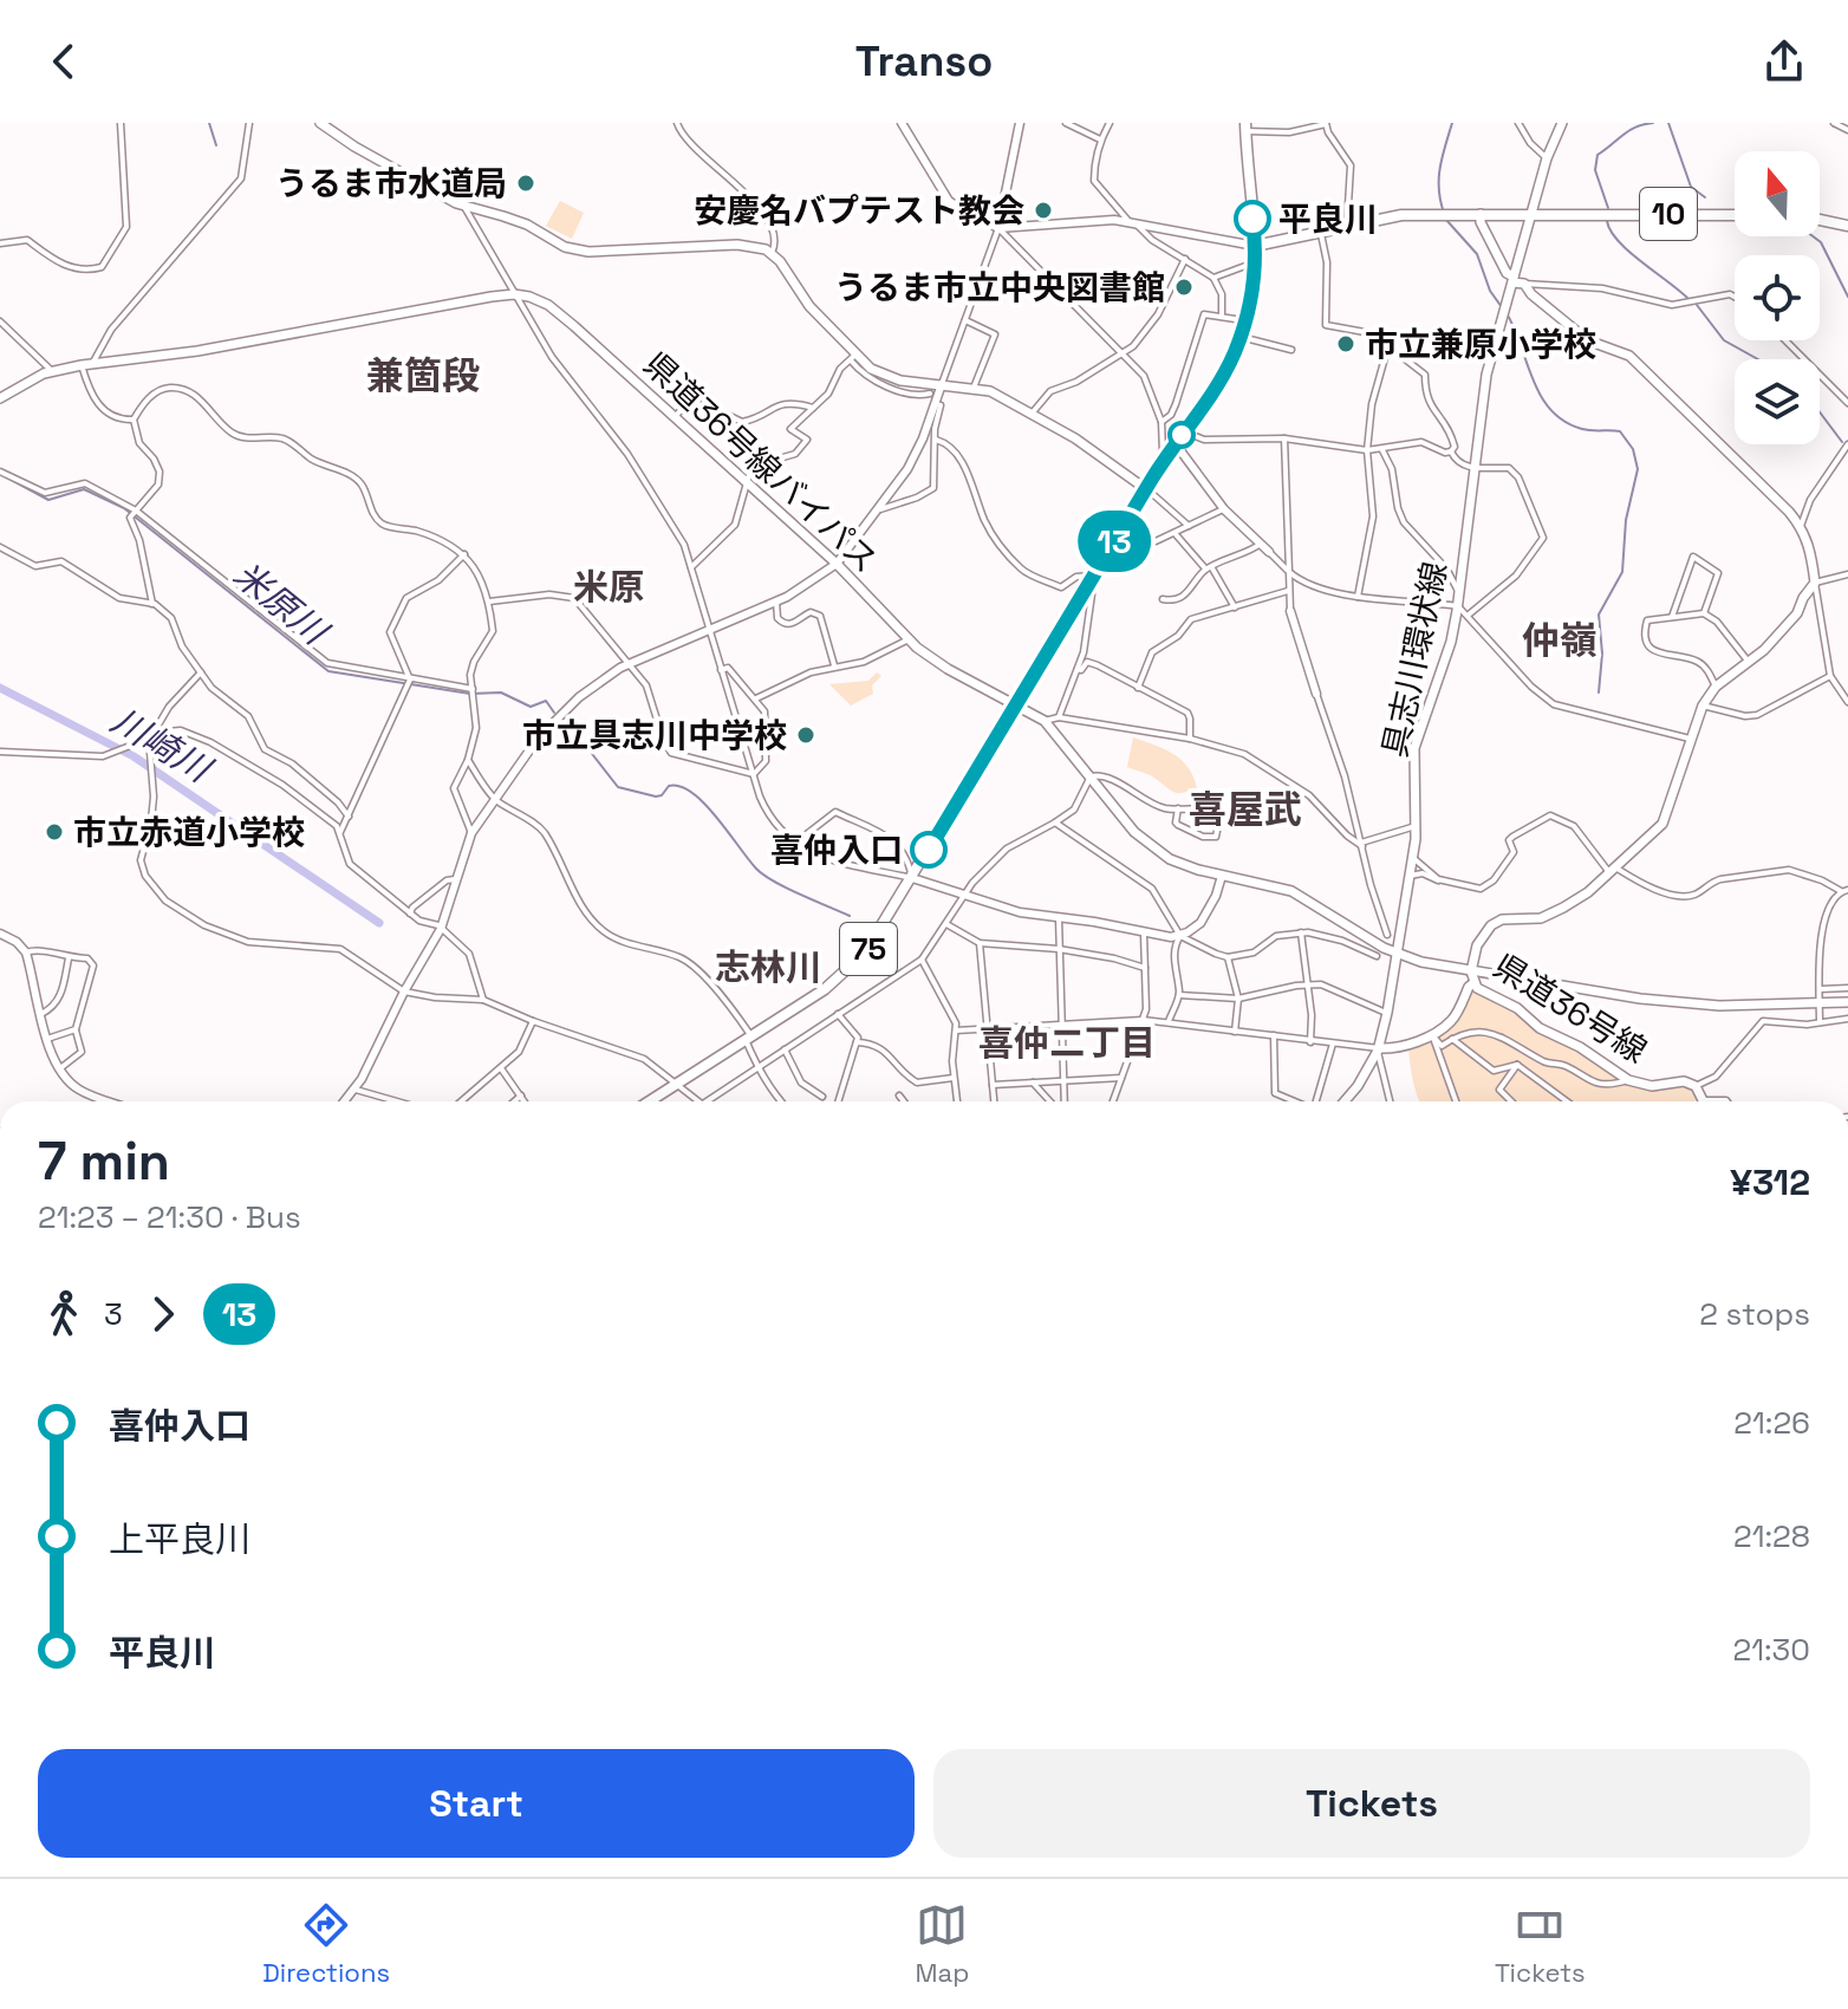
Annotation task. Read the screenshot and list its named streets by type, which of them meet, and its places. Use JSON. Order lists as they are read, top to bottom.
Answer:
{
  "streets": {
    "main road": [
      "10",
      "県道36号線バイパス",
      "具志川環状線",
      "75",
      "県道36号線"
    ]
  },
  "crossings": [
    ["10", "具志川環状線"],
    ["10", "75"],
    ["県道36号線バイパス", "具志川環状線"],
    ["県道36号線バイパス", "75"],
    ["県道36号線バイパス", "県道36号線"],
    ["具志川環状線", "県道36号線"]
  ],
  "districts": [
    "兼箇段",
    "米原",
    "仲嶺",
    "喜屋武",
    "志林川",
    "喜仲二丁目"
  ],
  "water": ["米原川", "川崎川"],
  "places": [
    "うるま市水道局",
    "安慶名バプテスト教会",
    "平良川",
    "うるま市立中央図書館",
    "市立兼原小学校",
    "市立具志川中学校",
    "市立赤道小学校",
    "喜仲入口"
  ],
  "lines": ["bus line 13"],
  "north": "top",
  "page": {
    "header": "Transo",
    "on_map": "13",
    "heading": ["7 min", "21:23 – 21:30 · Bus", "¥312"],
    "legs": ["3", "13", "2 stops"],
    "list": [
      {
        "name": "喜仲入口",
        "value": "21:26"
      },
      {
        "name": "上平良川",
        "value": "21:28"
      },
      {
        "name": "平良川",
        "value": "21:30"
      }
    ],
    "buttons": ["Start", "Tickets"],
    "tabs": ["Directions", "Map", "Tickets"]
  }
}
